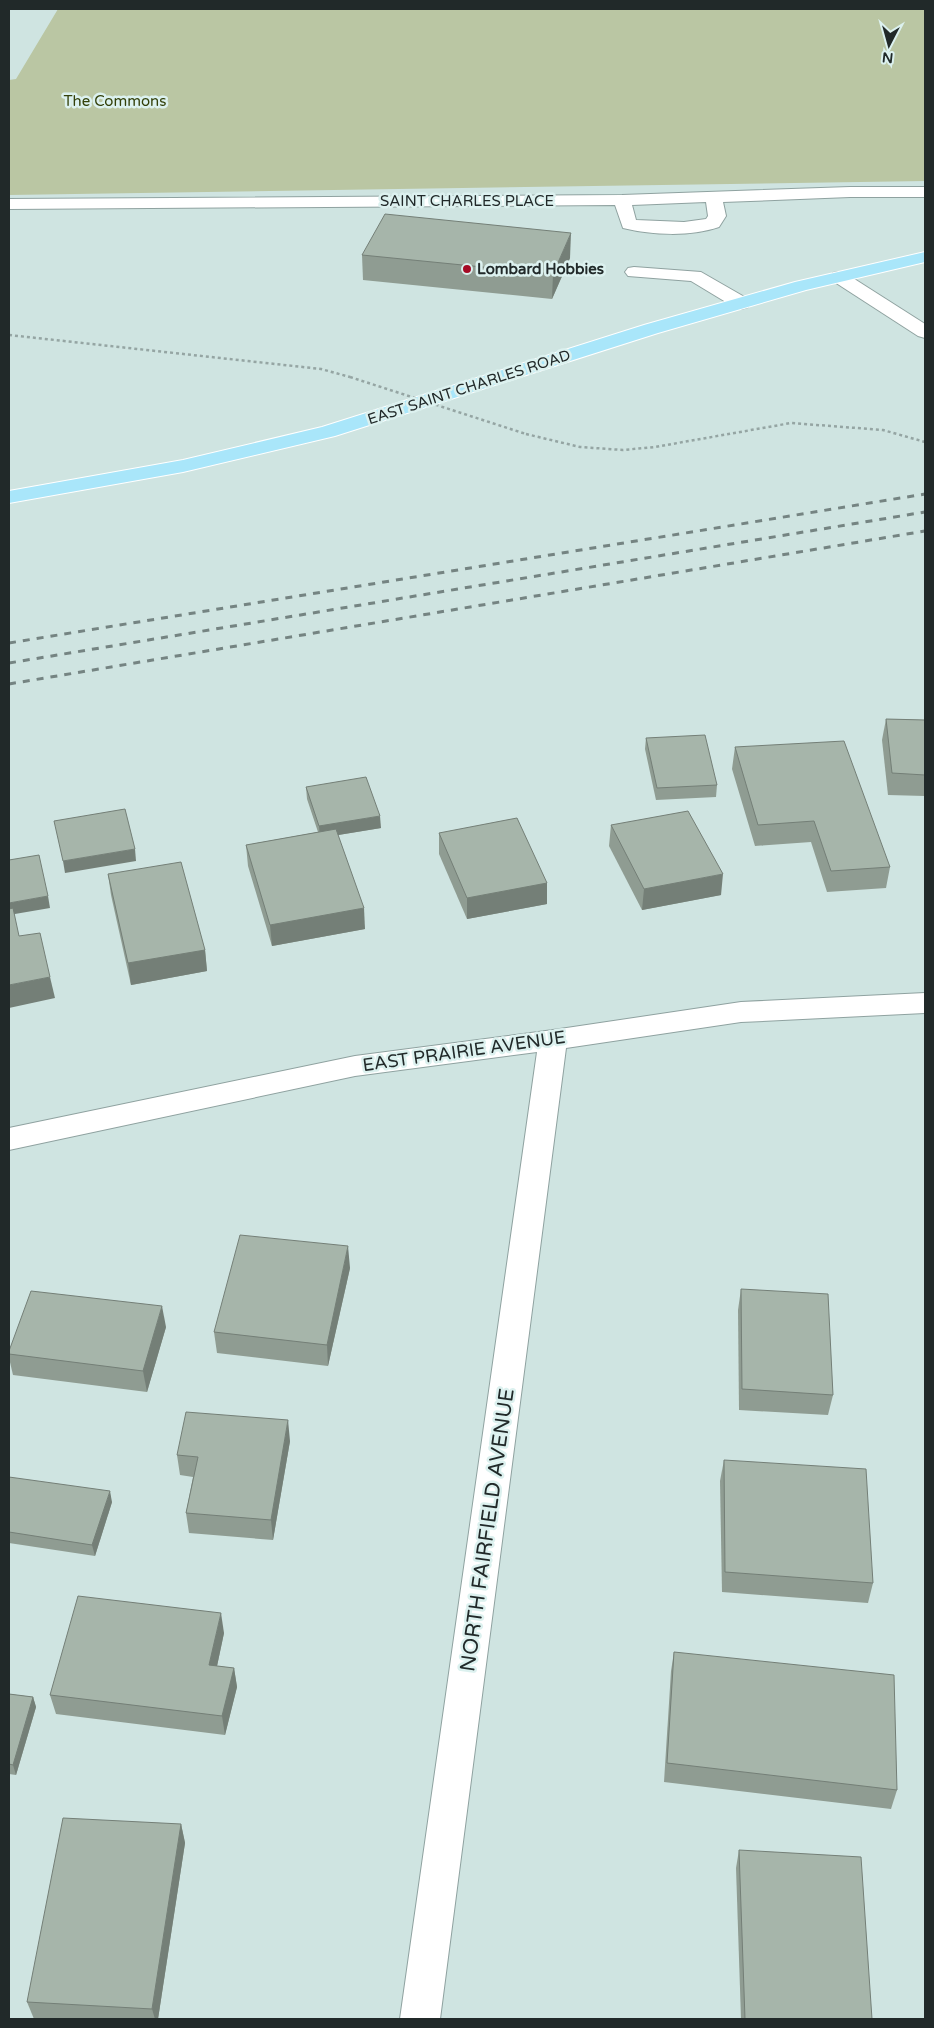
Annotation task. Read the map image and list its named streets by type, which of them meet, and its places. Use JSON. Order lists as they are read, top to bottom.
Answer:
{
  "streets": {
    "main road": ["EAST SAINT CHARLES ROAD"],
    "street": ["SAINT CHARLES PLACE", "EAST PRAIRIE AVENUE", "NORTH FAIRFIELD AVENUE"]
  },
  "crossings": [
    ["EAST PRAIRIE AVENUE", "NORTH FAIRFIELD AVENUE"]
  ],
  "parks": ["The Commons"],
  "places": ["Lombard Hobbies"],
  "north": "bottom"
}
